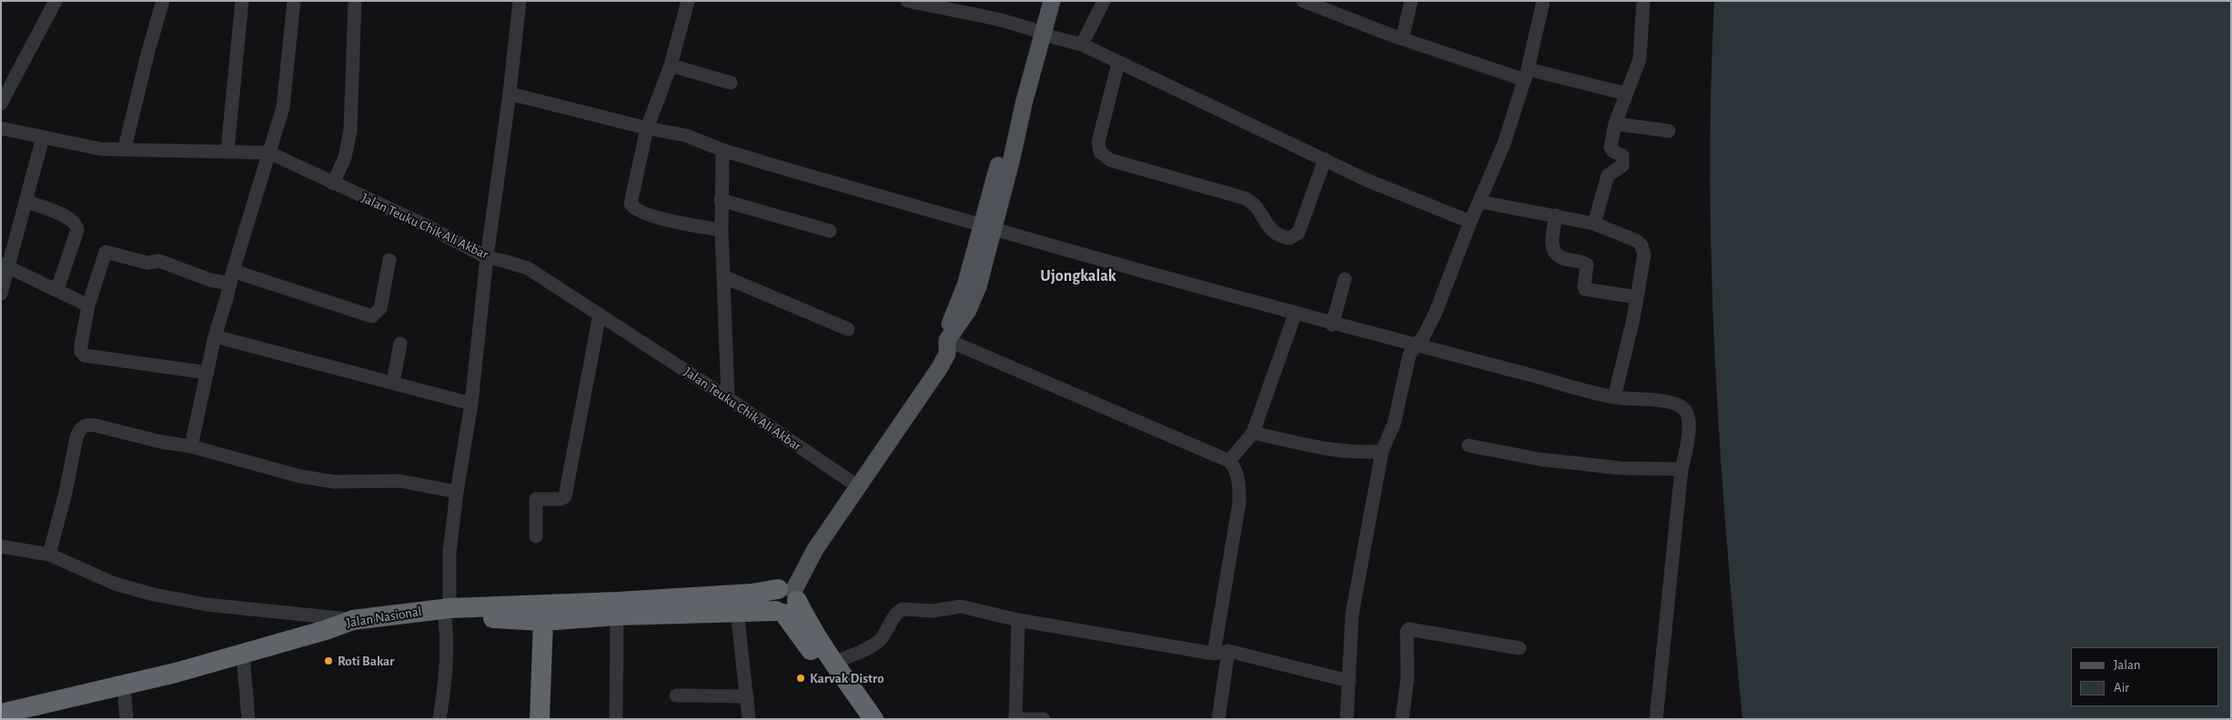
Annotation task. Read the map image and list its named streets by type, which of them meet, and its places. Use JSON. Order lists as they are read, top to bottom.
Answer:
{
  "streets": {
    "highway": ["Jalan Nasional"],
    "street": ["Jalan Teuku Chik Ali Akbar"]
  },
  "districts": ["Ujongkalak"],
  "places": ["Roti Bakar", "Karvak Distro"],
  "legend": ["Jalan", "Air"]
}
